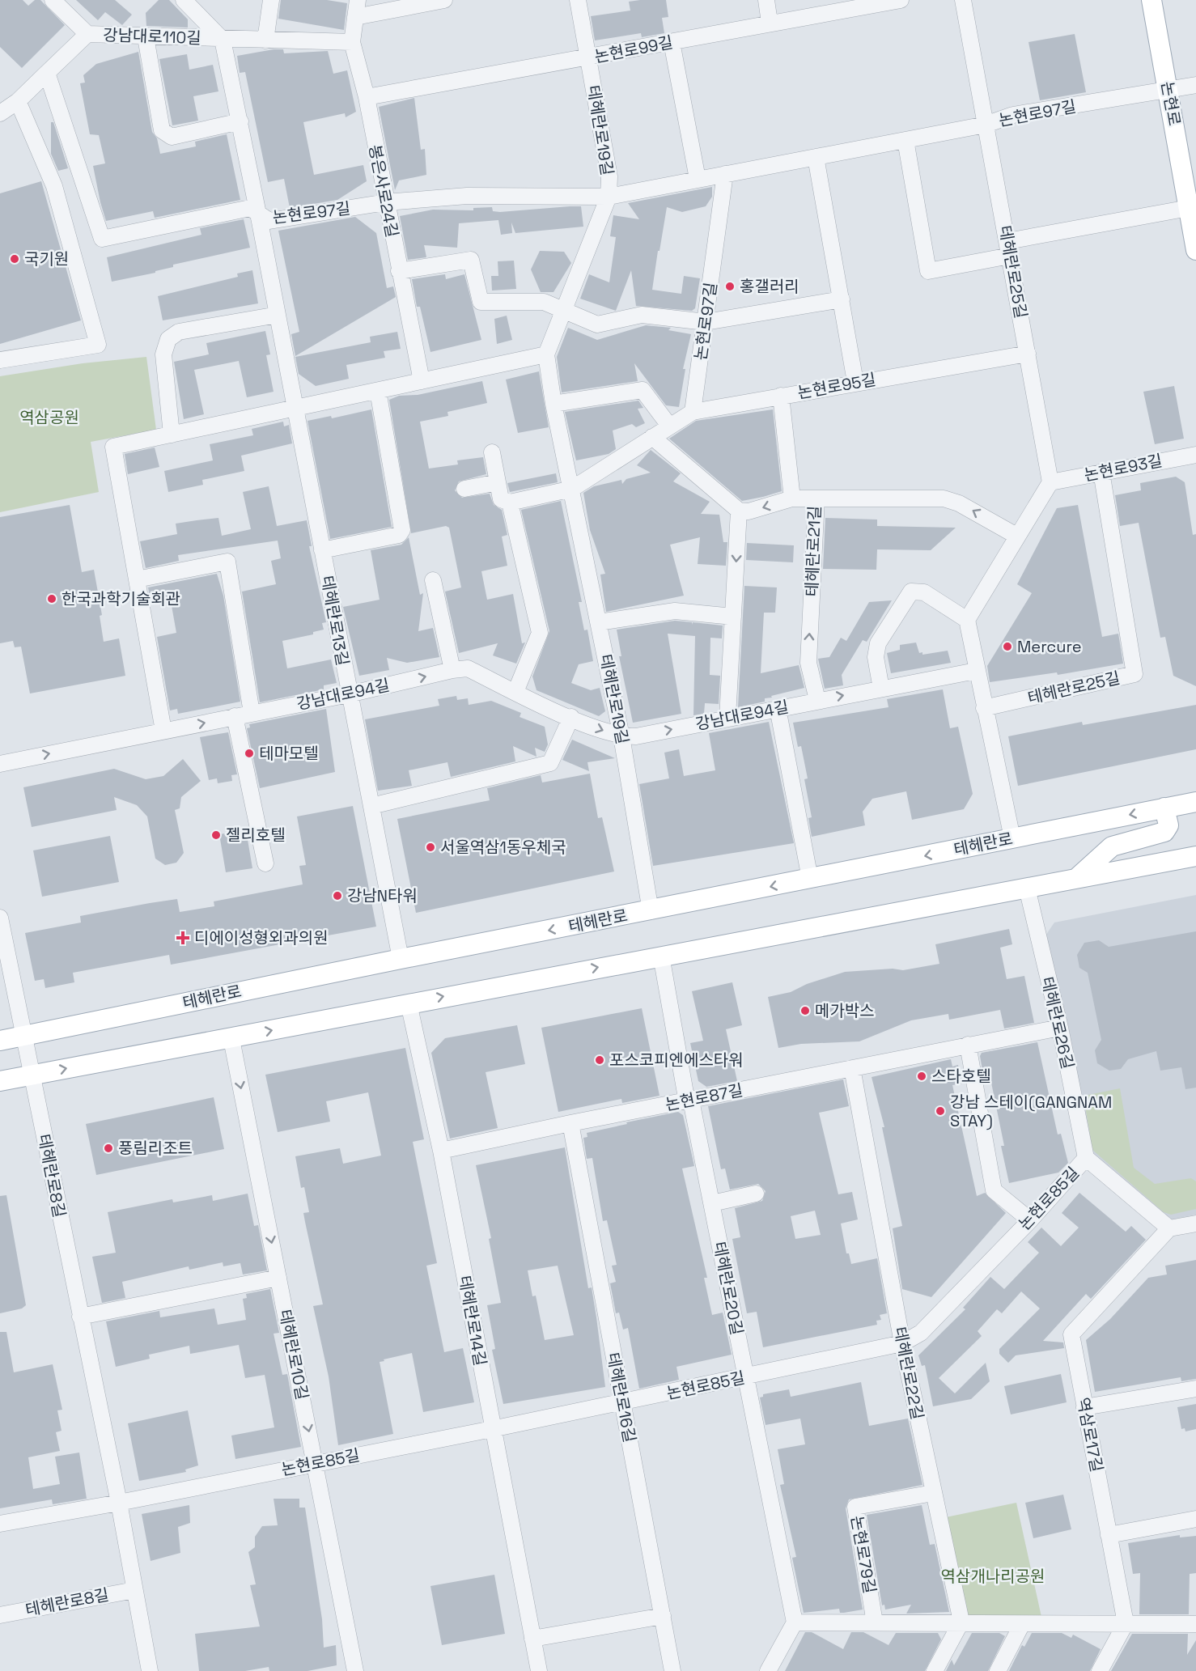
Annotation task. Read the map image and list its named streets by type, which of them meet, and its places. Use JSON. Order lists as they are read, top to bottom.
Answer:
{
  "streets": {
    "main road": ["논현로", "테헤란로"],
    "street": [
      "강남대로110길",
      "논현로99길",
      "논현로97길",
      "테헤란로19길",
      "봉은사로24길",
      "테헤란로25길",
      "논현로95길",
      "논현로93길",
      "테헤란로21길",
      "테헤란로13길",
      "강남대로94길",
      "테헤란로26길",
      "논현로87길",
      "테헤란로8길",
      "논현로85길",
      "테헤란로20길",
      "테헤란로14길",
      "테헤란로10길",
      "테헤란로22길",
      "테헤란로16길",
      "역삼로17길",
      "논현로79길"
    ]
  },
  "crossings": [
    ["강남대로110길", "봉은사로24길"],
    ["강남대로110길", "테헤란로13길"],
    ["논현로99길", "테헤란로19길"],
    ["논현로99길", "봉은사로24길"],
    ["논현로", "논현로97길"],
    ["논현로97길", "테헤란로19길"],
    ["논현로97길", "봉은사로24길"],
    ["논현로97길", "테헤란로25길"],
    ["논현로97길", "논현로95길"],
    ["논현로97길", "테헤란로13길"],
    ["테헤란로19길", "논현로95길"],
    ["테헤란로19길", "강남대로94길"],
    ["테헤란로19길", "테헤란로"],
    ["테헤란로25길", "논현로95길"],
    ["테헤란로25길", "논현로93길"],
    ["논현로95길", "테헤란로21길"],
    ["테헤란로21길", "강남대로94길"],
    ["테헤란로13길", "강남대로94길"],
    ["테헤란로13길", "테헤란로"],
    ["테헤란로", "테헤란로8길"],
    ["테헤란로26길", "논현로87길"],
    ["테헤란로26길", "논현로85길"],
    ["논현로87길", "테헤란로20길"],
    ["논현로87길", "테헤란로14길"],
    ["논현로87길", "테헤란로22길"],
    ["논현로87길", "테헤란로16길"],
    ["테헤란로8길", "논현로85길"],
    ["논현로85길", "테헤란로20길"],
    ["논현로85길", "테헤란로14길"],
    ["논현로85길", "테헤란로10길"],
    ["논현로85길", "테헤란로22길"],
    ["논현로85길", "테헤란로16길"],
    ["논현로85길", "역삼로17길"],
    ["테헤란로22길", "논현로79길"]
  ],
  "one_way": ["강남대로94길", "테헤란로10길"],
  "parks": ["역삼공원", "역삼개나리공원"],
  "places": {
    "other": [
      "국기원",
      "홍갤러리",
      "한국과학기술회관",
      "Mercure",
      "테마모텔",
      "젤리호텔",
      "서울역삼1동우체국",
      "강남N타워",
      "메가박스",
      "포스코피엔에스타워",
      "스타호텔",
      "강남 스테이(GANGNAM STAY)",
      "풍림리조트"
    ],
    "health": ["디에이성형외과의원"]
  }
}
